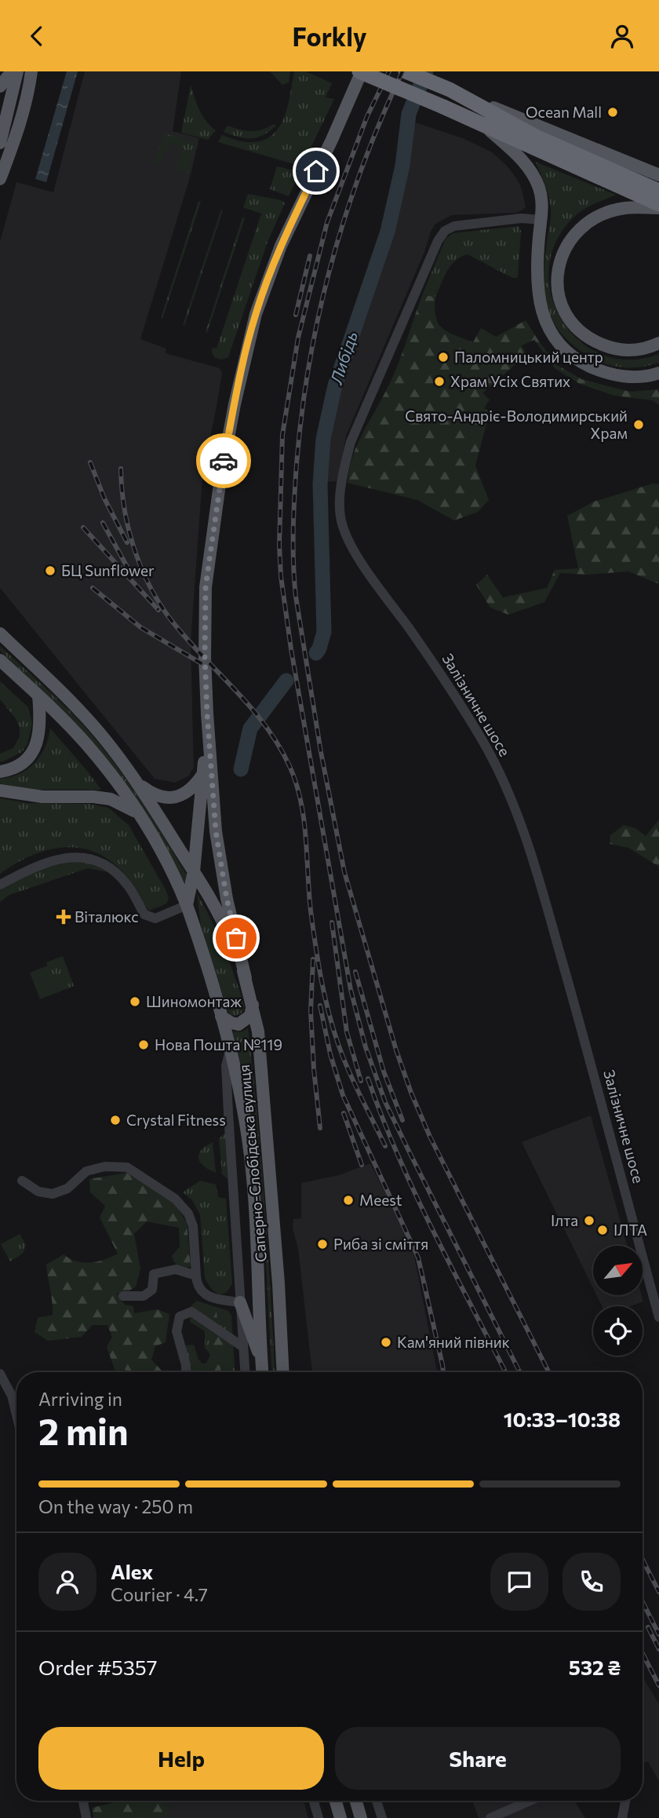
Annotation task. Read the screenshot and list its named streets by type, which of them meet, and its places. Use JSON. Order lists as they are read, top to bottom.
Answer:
{
  "streets": {
    "main road": ["Саперно-Слобідська вулиця"],
    "street": ["Залізничне шосе"]
  },
  "water": ["Либідь"],
  "places": {
    "other": [
      "Ocean Mall",
      "Паломницький центр",
      "Храм Усіх Святих",
      "Свято-Андріє-Володимирський Храм",
      "БЦ Sunflower",
      "Шиномонтаж",
      "Нова Пошта №119",
      "Crystal Fitness",
      "Meest",
      "Ілта",
      "ІЛТА",
      "Риба зі сміття",
      "Кам'яний півник"
    ],
    "health": ["Віталюкс"]
  },
  "north": "top right",
  "page": {
    "header": "Forkly",
    "heading": ["2 min", "Arriving in", "10:33–10:38"],
    "panel": [
      "Alex",
      "Courier · 4.7",
      "Order #5357",
      "532 ₴"
    ],
    "bar": "On the way · 250 m",
    "buttons": ["Help", "Share"]
  }
}
